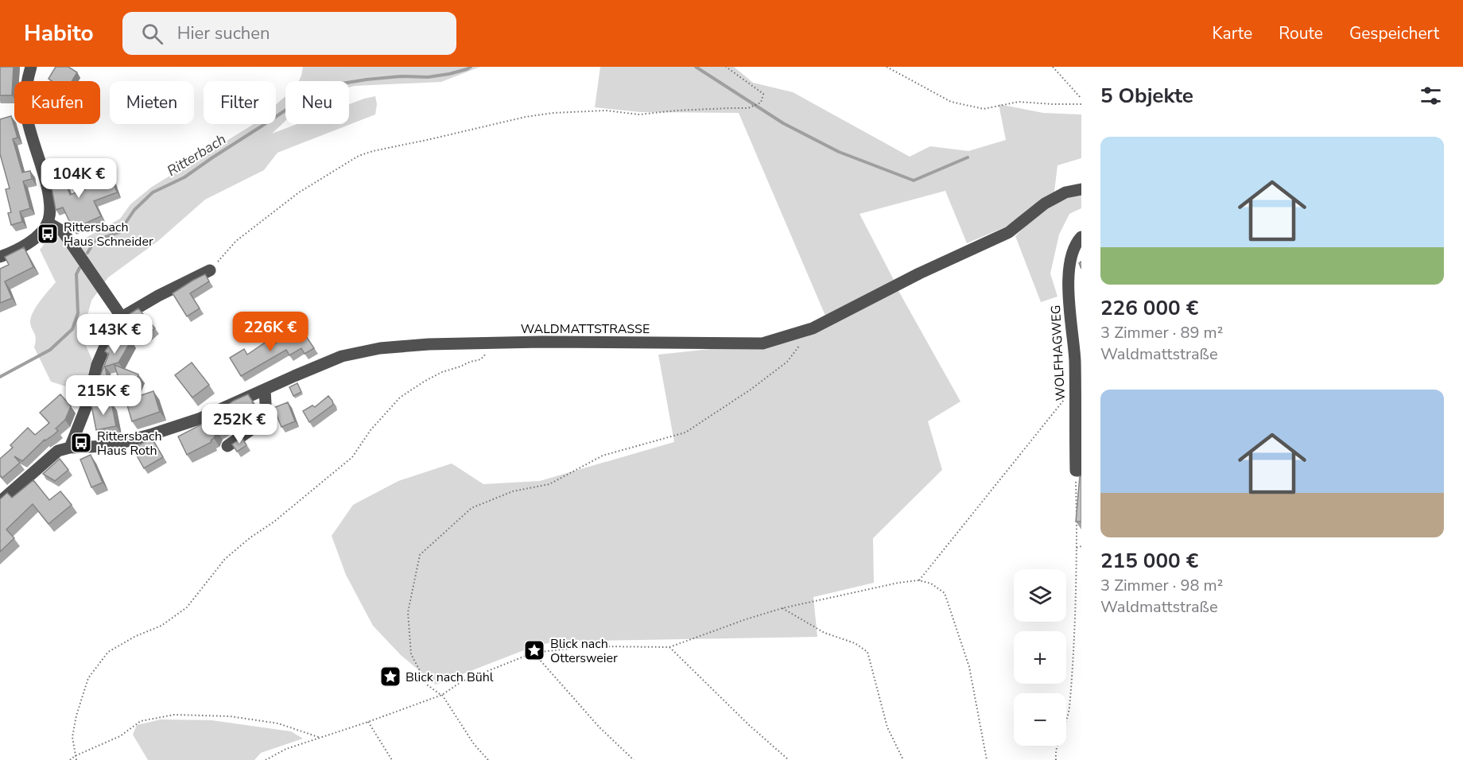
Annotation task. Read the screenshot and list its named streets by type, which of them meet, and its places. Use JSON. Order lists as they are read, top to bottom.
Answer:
{
  "streets": {
    "street": ["WALDMATTSTRASSE", "WOLFHAGWEG"]
  },
  "water": ["Ritterbach"],
  "places": {
    "bus stop": ["Rittersbach Haus Schneider", "Rittersbach Haus Roth"],
    "place": ["Blick nach Ottersweier", "Blick nach Bühl"]
  },
  "page": {
    "header": "Habito",
    "search": "Hier suchen",
    "nav": ["Karte", "Route", "Gespeichert"],
    "heading": "5 Objekte",
    "chip": [
      "Kaufen",
      "Mieten",
      "Filter",
      "Neu"
    ],
    "list": [
      {
        "name": "226 000 €",
        "note": "3 Zimmer · 89 m² · Waldmattstraße"
      },
      {
        "name": "215 000 €",
        "note": "3 Zimmer · 98 m² · Waldmattstraße"
      }
    ],
    "price": [
      "104K €",
      "226K €",
      "143K €",
      "215K €",
      "252K €"
    ],
    "map_buttons": ["+", "−"]
  }
}
